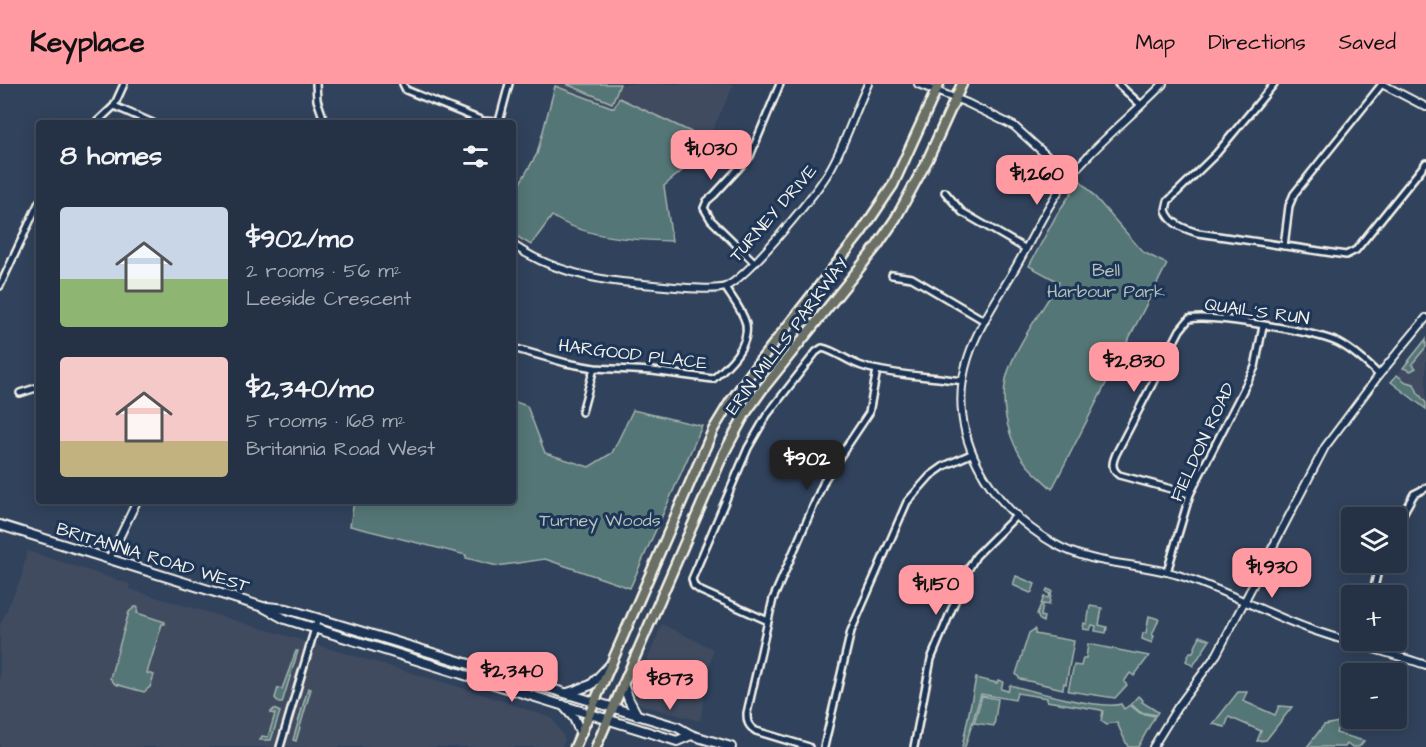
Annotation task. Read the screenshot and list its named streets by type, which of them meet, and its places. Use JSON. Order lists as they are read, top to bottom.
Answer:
{
  "streets": {
    "main road": ["ERIN MILLS PARKWAY", "BRITANNIA ROAD WEST"],
    "street": [
      "TURNEY DRIVE",
      "QUAIL'S RUN",
      "HARGOOD PLACE",
      "FIELDON ROAD"
    ]
  },
  "crossings": [
    ["TURNEY DRIVE", "HARGOOD PLACE"],
    ["QUAIL'S RUN", "FIELDON ROAD"],
    ["ERIN MILLS PARKWAY", "BRITANNIA ROAD WEST"]
  ],
  "parks": ["Bell Harbour Park", "Turney Woods"],
  "page": {
    "header": "Keyplace",
    "nav": ["Map", "Directions", "Saved"],
    "heading": "8 homes",
    "price": [
      "$1,030",
      "$1,260",
      "$2,830",
      "$902",
      "$1,930",
      "$1,150",
      "$2,340",
      "$873"
    ],
    "list": [
      {
        "name": "$902/mo",
        "note": "2 rooms · 56 m² · Leeside Crescent"
      },
      {
        "name": "$2,340/mo",
        "note": "5 rooms · 168 m² · Britannia Road West"
      }
    ],
    "map_buttons": ["+", "−"]
  }
}
